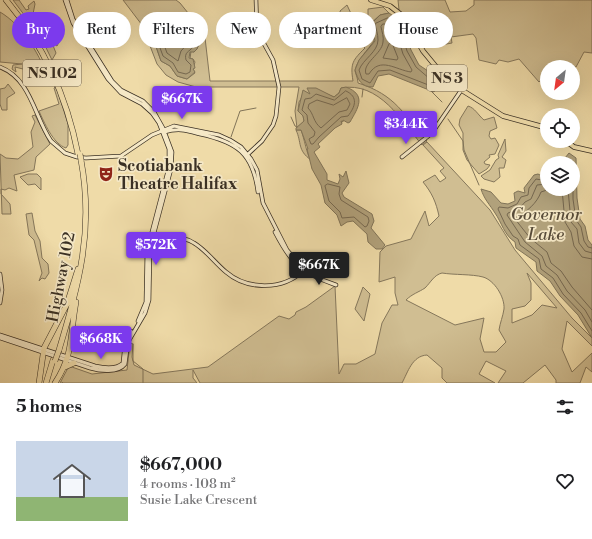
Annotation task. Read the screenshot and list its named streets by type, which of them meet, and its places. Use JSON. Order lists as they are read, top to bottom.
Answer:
{
  "streets": {
    "highway": ["NS 102", "Highway 102"],
    "main road": ["NS 3"]
  },
  "water": ["Governor Lake"],
  "places": {
    "theatre": ["Scotiabank Theatre Halifax"]
  },
  "north": "bottom left",
  "page": {
    "chip": [
      "Buy",
      "Rent",
      "Filters",
      "New",
      "Apartment",
      "House"
    ],
    "price": [
      "$667K",
      "$344K",
      "$572K",
      "$667K",
      "$668K"
    ],
    "heading": "5 homes",
    "list": [
      {
        "name": "$667,000",
        "note": "4 rooms · 108 m² · Susie Lake Crescent"
      }
    ]
  }
}
